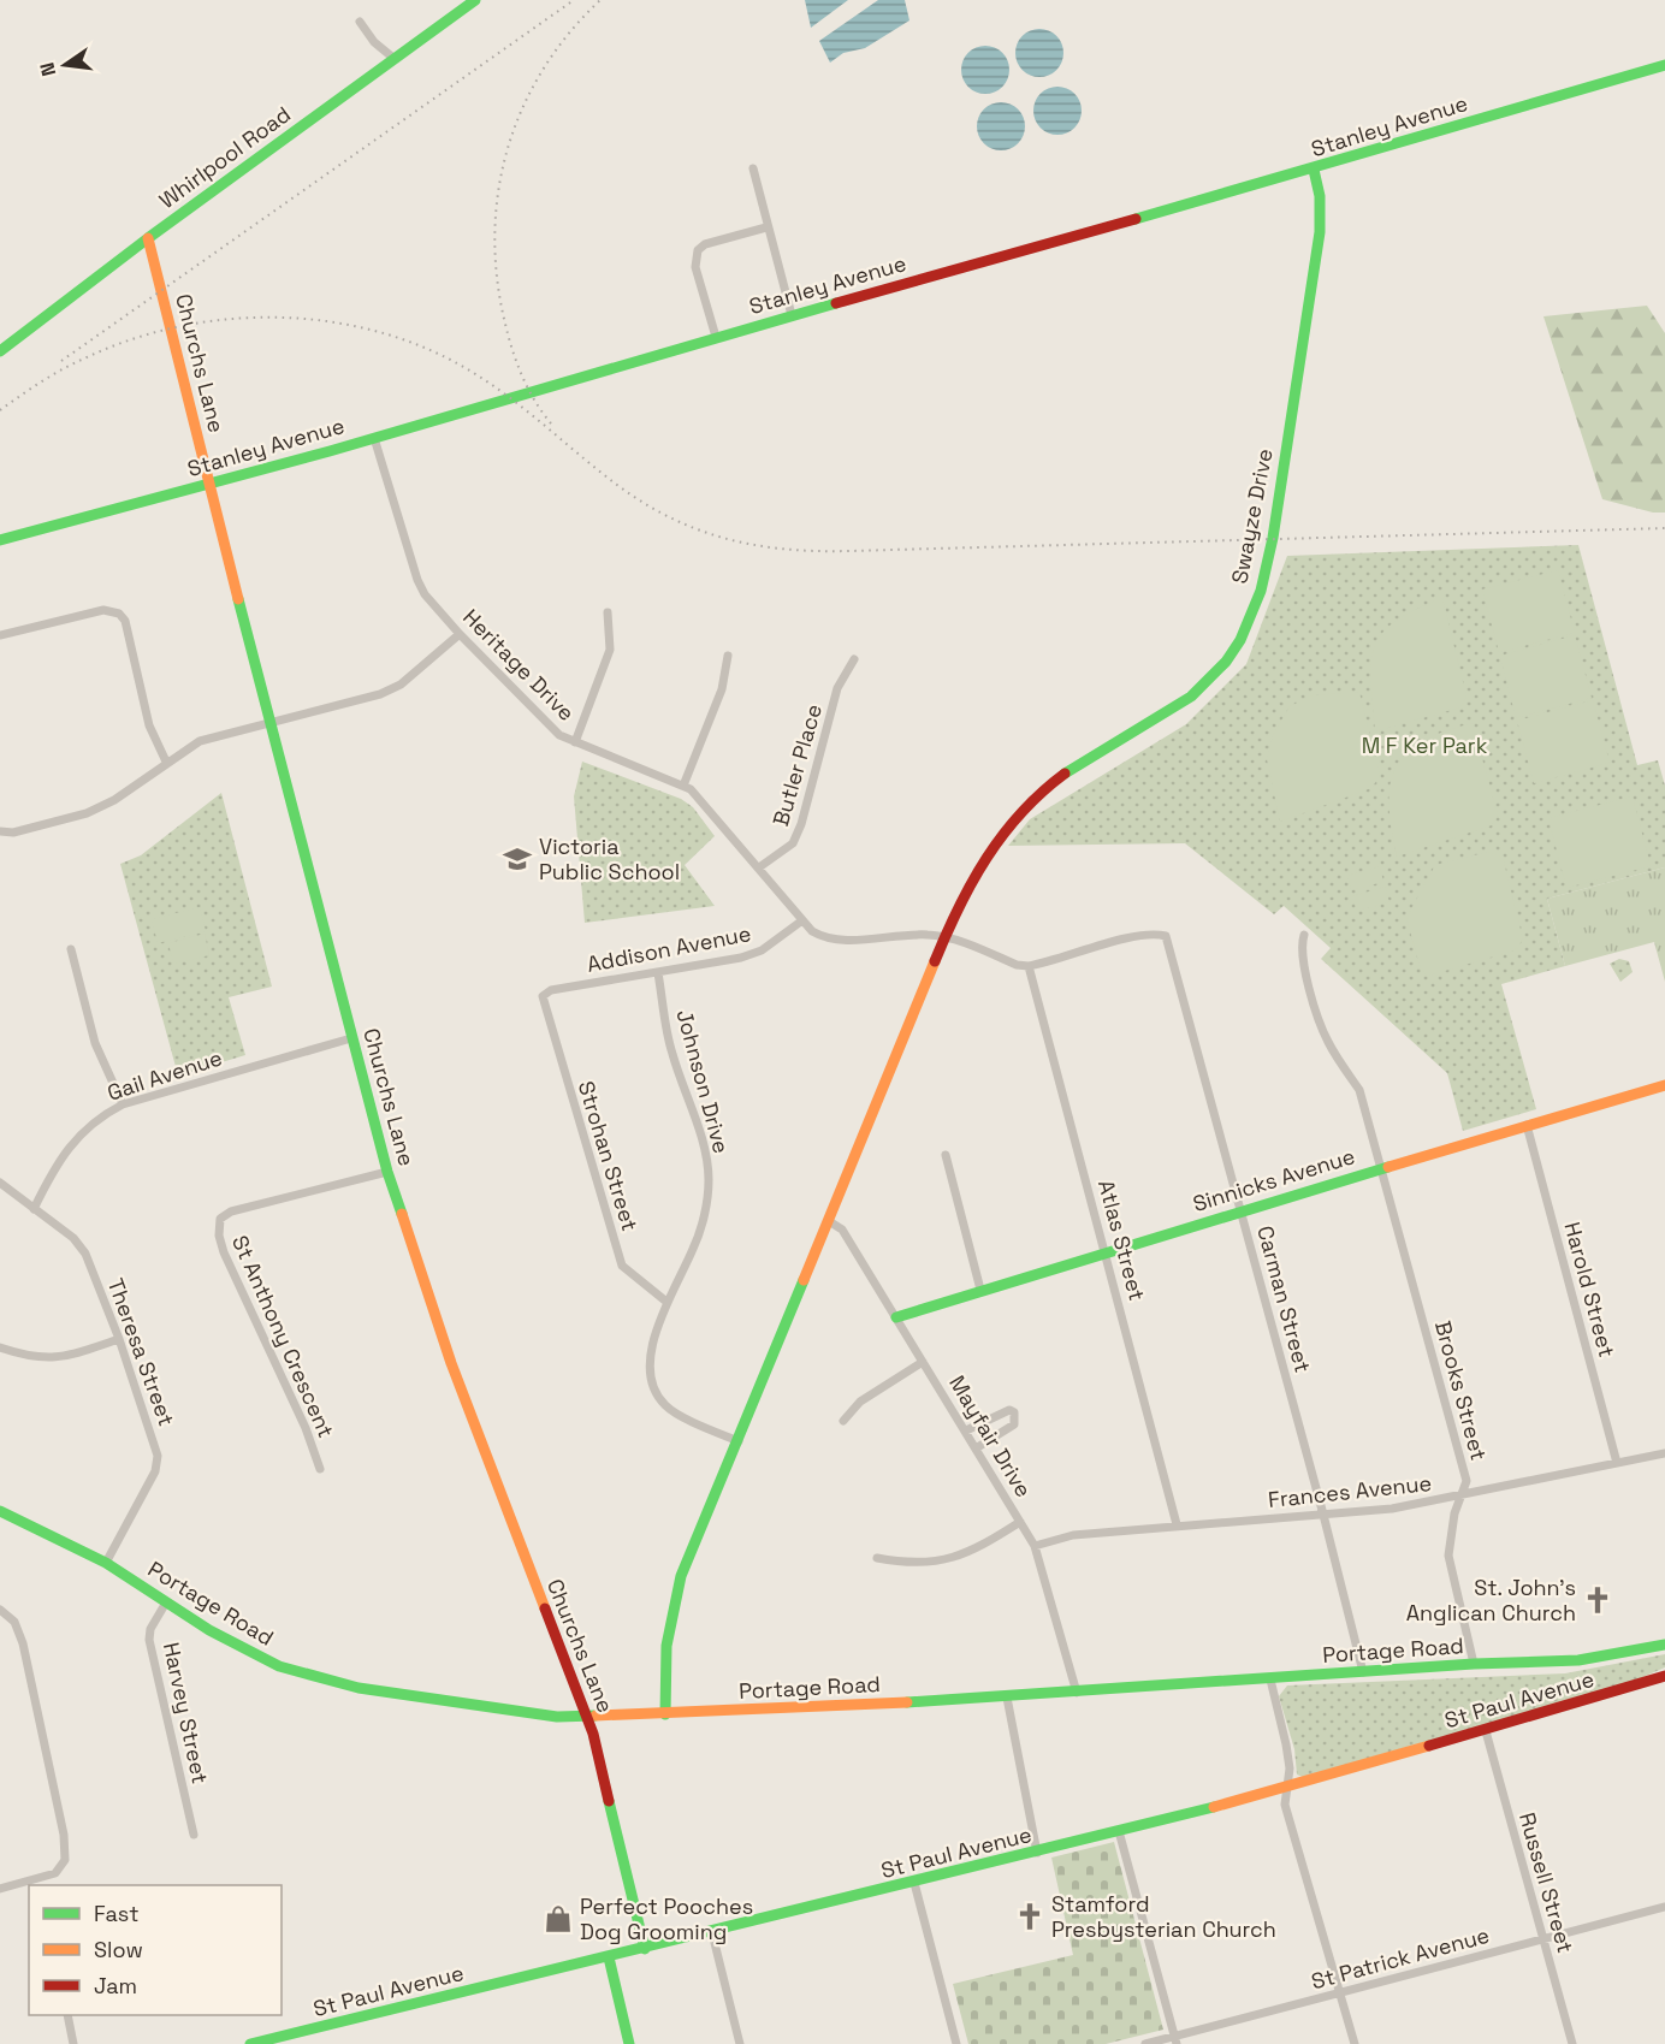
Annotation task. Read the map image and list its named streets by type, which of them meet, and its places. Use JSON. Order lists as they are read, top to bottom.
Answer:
{
  "streets": {
    "street": [
      "Stanley Avenue",
      "Whirlpool Road",
      "Churchs Lane",
      "Swayze Drive",
      "Heritage Drive",
      "Butler Place",
      "Addison Avenue",
      "Gail Avenue",
      "Johnson Drive",
      "Strohan Street",
      "Sinnicks Avenue",
      "Atlas Street",
      "Harold Street",
      "Carman Street",
      "St Anthony Crescent",
      "Theresa Street",
      "Brooks Street",
      "Mayfair Drive",
      "Frances Avenue",
      "Portage Road",
      "St Paul Avenue",
      "Harvey Street",
      "Russell Street",
      "St Patrick Avenue"
    ]
  },
  "crossings": [
    ["Stanley Avenue", "Churchs Lane"],
    ["Stanley Avenue", "Swayze Drive"],
    ["Stanley Avenue", "Heritage Drive"],
    ["Whirlpool Road", "Churchs Lane"],
    ["Churchs Lane", "Gail Avenue"],
    ["Churchs Lane", "St Anthony Crescent"],
    ["Churchs Lane", "Portage Road"],
    ["Churchs Lane", "St Paul Avenue"],
    ["Swayze Drive", "Heritage Drive"],
    ["Swayze Drive", "Johnson Drive"],
    ["Swayze Drive", "Mayfair Drive"],
    ["Swayze Drive", "Portage Road"],
    ["Heritage Drive", "Butler Place"],
    ["Heritage Drive", "Addison Avenue"],
    ["Addison Avenue", "Johnson Drive"],
    ["Addison Avenue", "Strohan Street"],
    ["Gail Avenue", "Theresa Street"],
    ["Johnson Drive", "Strohan Street"],
    ["Sinnicks Avenue", "Atlas Street"],
    ["Sinnicks Avenue", "Harold Street"],
    ["Sinnicks Avenue", "Carman Street"],
    ["Sinnicks Avenue", "Brooks Street"],
    ["Sinnicks Avenue", "Mayfair Drive"],
    ["Atlas Street", "Carman Street"],
    ["Atlas Street", "Frances Avenue"],
    ["Harold Street", "Frances Avenue"],
    ["Carman Street", "Frances Avenue"],
    ["Carman Street", "Portage Road"],
    ["Theresa Street", "Portage Road"],
    ["Brooks Street", "Frances Avenue"],
    ["Brooks Street", "Portage Road"],
    ["Mayfair Drive", "Frances Avenue"],
    ["Mayfair Drive", "Portage Road"],
    ["Portage Road", "Harvey Street"],
    ["St Paul Avenue", "Russell Street"],
    ["Russell Street", "St Patrick Avenue"]
  ],
  "parks": ["M F Ker Park"],
  "places": {
    "school or university": ["Victoria Public School"],
    "church": ["St. John's Anglican Church", "Stamford Presbysterian Church"],
    "shop": ["Perfect Pooches Dog Grooming"]
  },
  "legend": ["Fast", "Slow", "Jam"],
  "north": "left"
}
